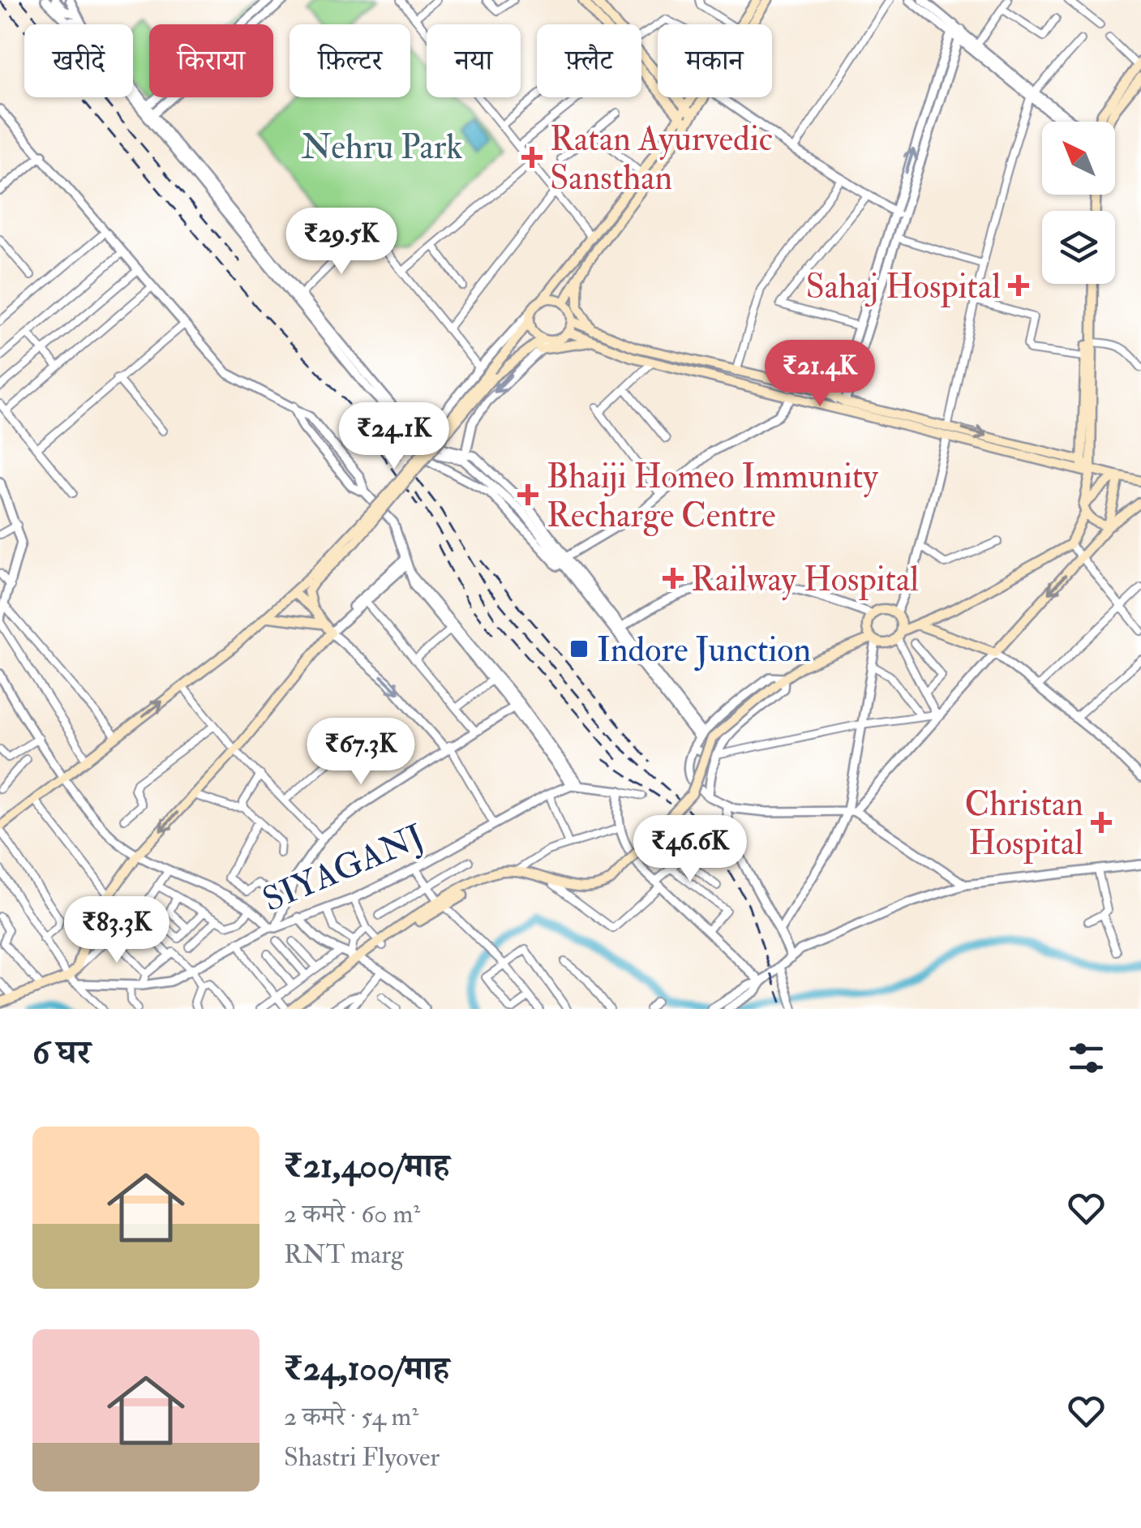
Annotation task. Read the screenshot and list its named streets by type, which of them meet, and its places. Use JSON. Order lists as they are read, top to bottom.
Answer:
{
  "streets": {
    "street": ["SIYAGANJ"]
  },
  "parks": ["Nehru Park"],
  "places": {
    "health": [
      "Ratan Ayurvedic Sansthan",
      "Sahaj Hospital",
      "Bhaiji Homeo Immunity Recharge Centre",
      "Railway Hospital",
      "Christan Hospital"
    ],
    "transit": ["Indore Junction"]
  },
  "north": "top left",
  "page": {
    "chip": [
      "खरीदें",
      "किराया",
      "फ़िल्टर",
      "नया",
      "फ़्लैट",
      "मकान"
    ],
    "price": [
      "₹29.5K",
      "₹21.4K",
      "₹24.1K",
      "₹67.3K",
      "₹46.6K",
      "₹83.3K"
    ],
    "heading": "6 घर",
    "list": [
      {
        "name": "₹21,400/माह",
        "note": "2 कमरे · 60 m² · RNT marg"
      },
      {
        "name": "₹24,100/माह",
        "note": "2 कमरे · 54 m² · Shastri Flyover"
      }
    ]
  }
}
